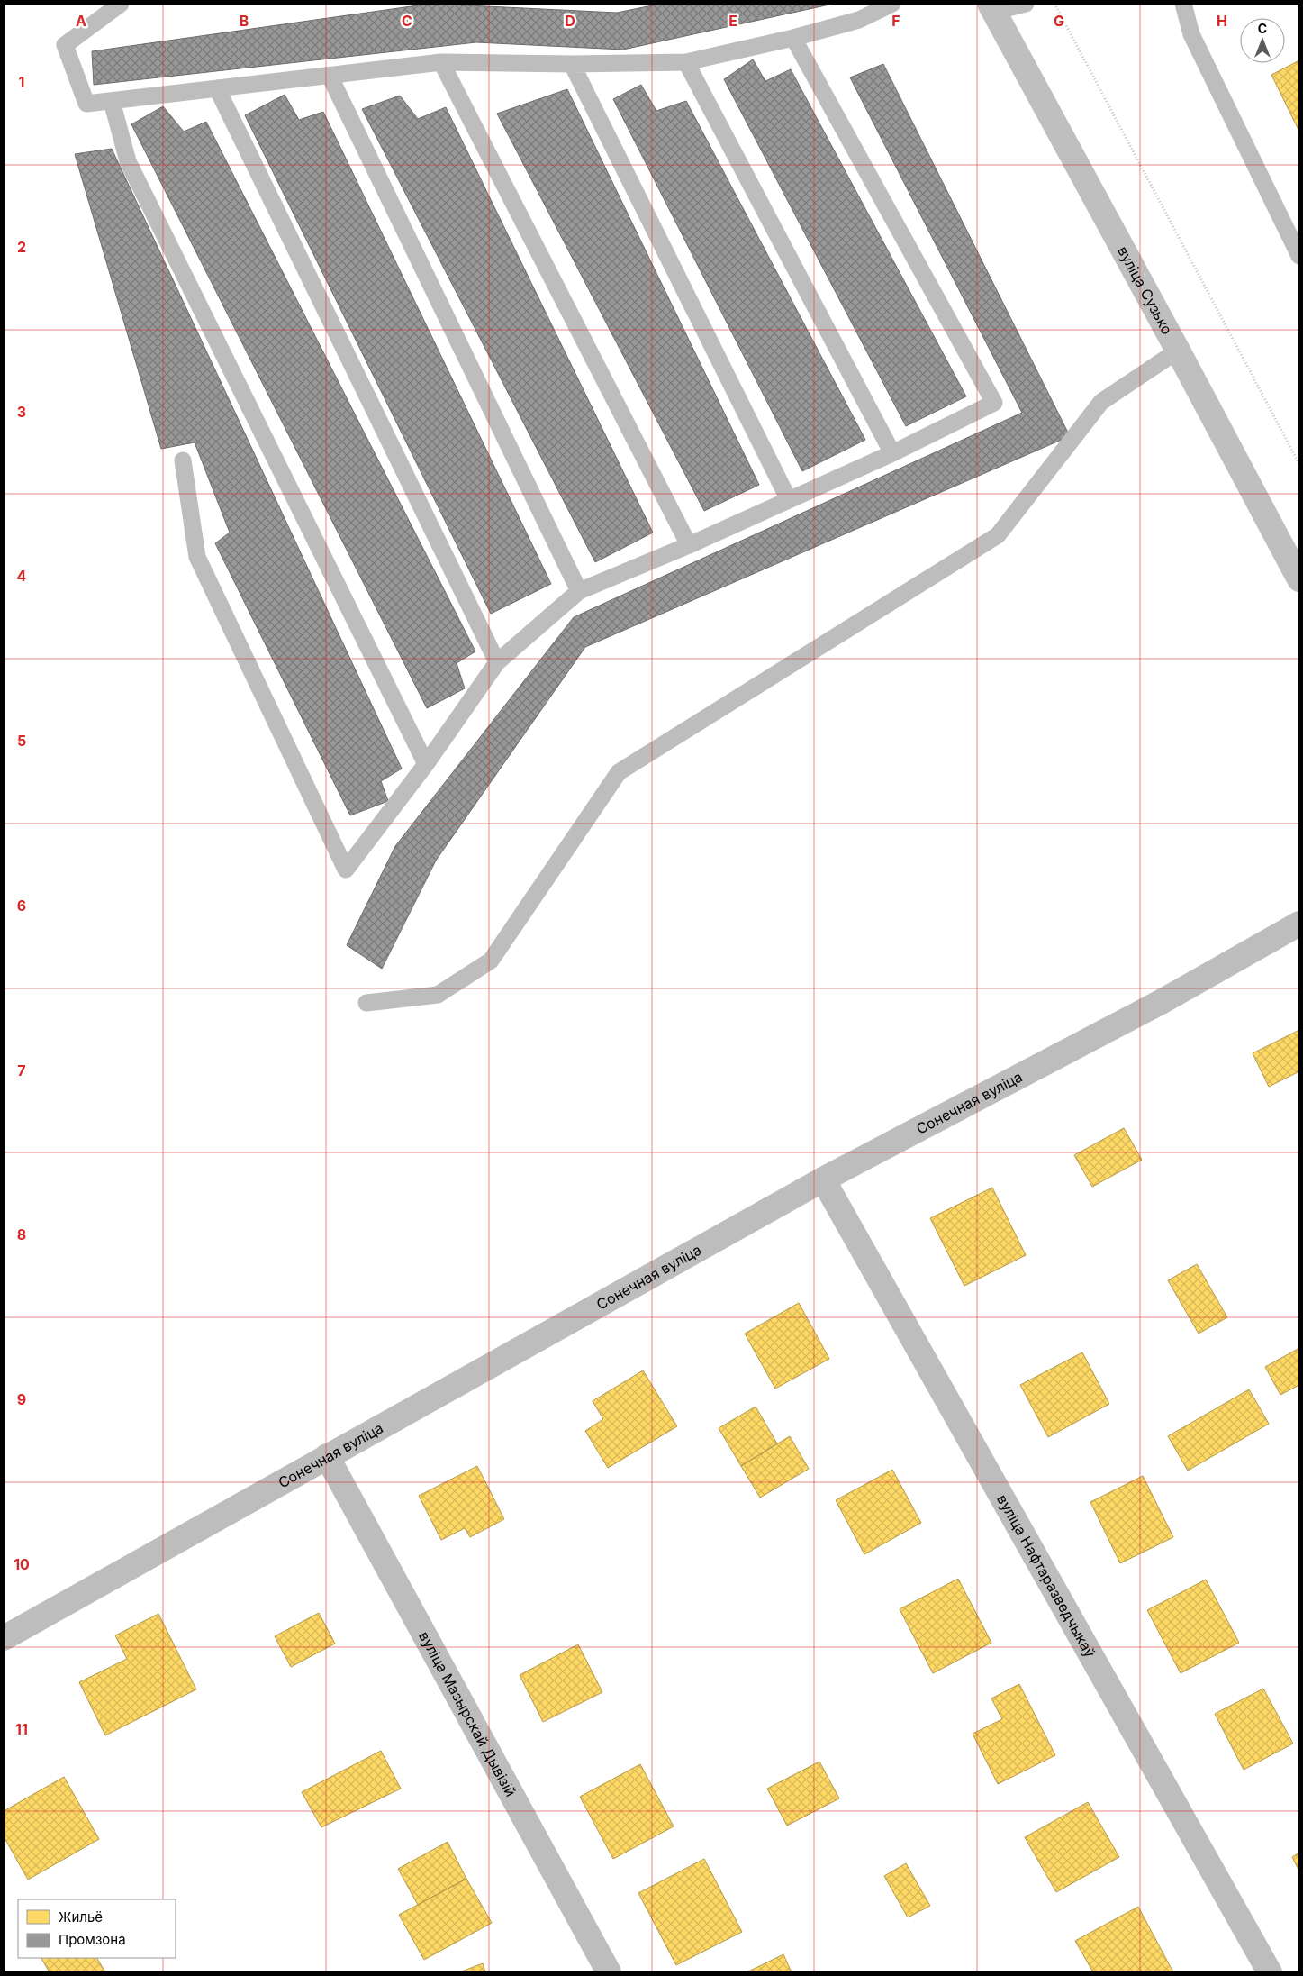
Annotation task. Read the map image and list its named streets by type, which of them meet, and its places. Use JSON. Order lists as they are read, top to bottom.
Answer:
{
  "streets": {
    "street": [
      "вуліца Сузько",
      "Сонечная вуліца",
      "вуліца Нафтаразведчыкаў",
      "вуліца Мазырскай Дывізій"
    ]
  },
  "crossings": [
    ["Сонечная вуліца", "вуліца Нафтаразведчыкаў"],
    ["Сонечная вуліца", "вуліца Мазырскай Дывізій"]
  ],
  "legend": ["Жильё", "Промзона"],
  "north": "top",
  "grid": {
    "columns": [
      "A",
      "B",
      "C",
      "D",
      "E",
      "F",
      "G",
      "H"
    ],
    "rows": [
      "1",
      "2",
      "3",
      "4",
      "5",
      "6",
      "7",
      "8",
      "9",
      "10",
      "11"
    ]
  }
}
